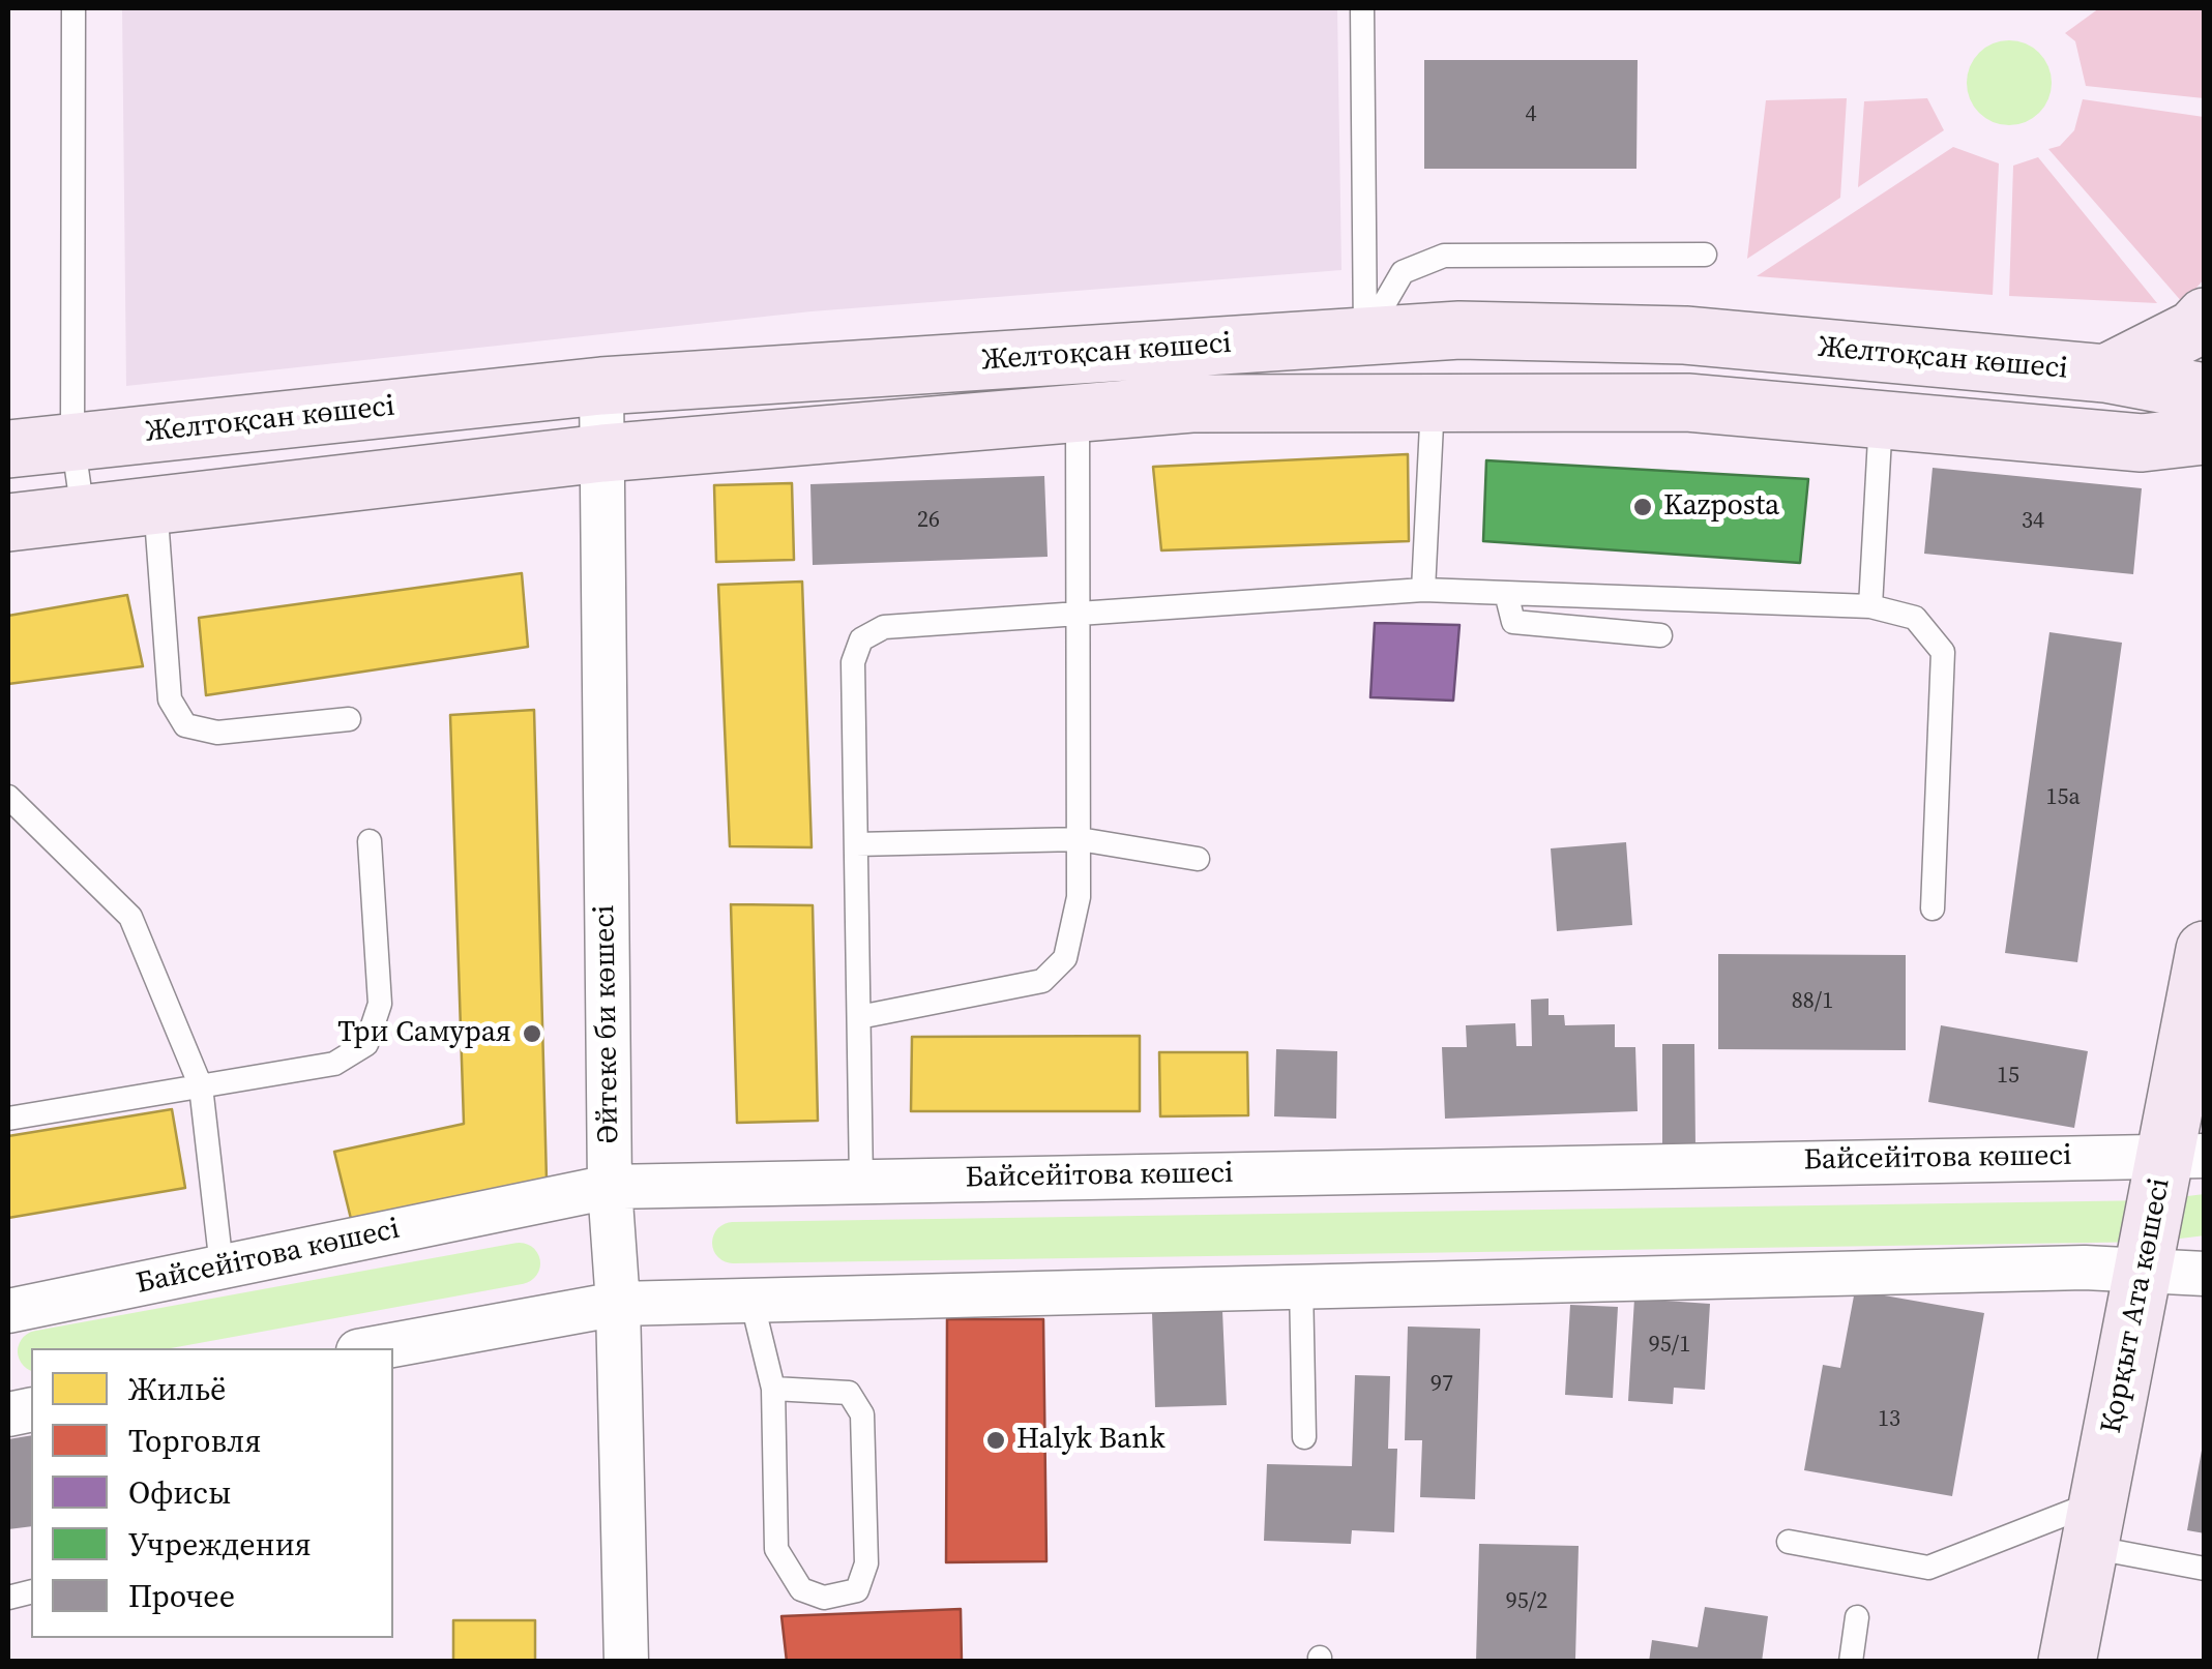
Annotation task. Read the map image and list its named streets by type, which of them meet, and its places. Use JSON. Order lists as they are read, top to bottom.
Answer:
{
  "streets": {
    "street": [
      "Желтоқсан көшесі",
      "Әйтеке би көшесі",
      "Байсейітова көшесі",
      "Қорқыт Ата көшесі"
    ]
  },
  "crossings": [
    ["Желтоқсан көшесі", "Әйтеке би көшесі"],
    ["Әйтеке би көшесі", "Байсейітова көшесі"],
    ["Байсейітова көшесі", "Қорқыт Ата көшесі"]
  ],
  "places": ["Kazposta", "Три Самурая", "Halyk Bank"],
  "house_numbers": [
    "4",
    "26",
    "34",
    "15а",
    "88/1",
    "15",
    "95/1",
    "97",
    "13",
    "95/2"
  ],
  "legend": [
    "Жильё",
    "Торговля",
    "Офисы",
    "Учреждения",
    "Прочее"
  ]
}
